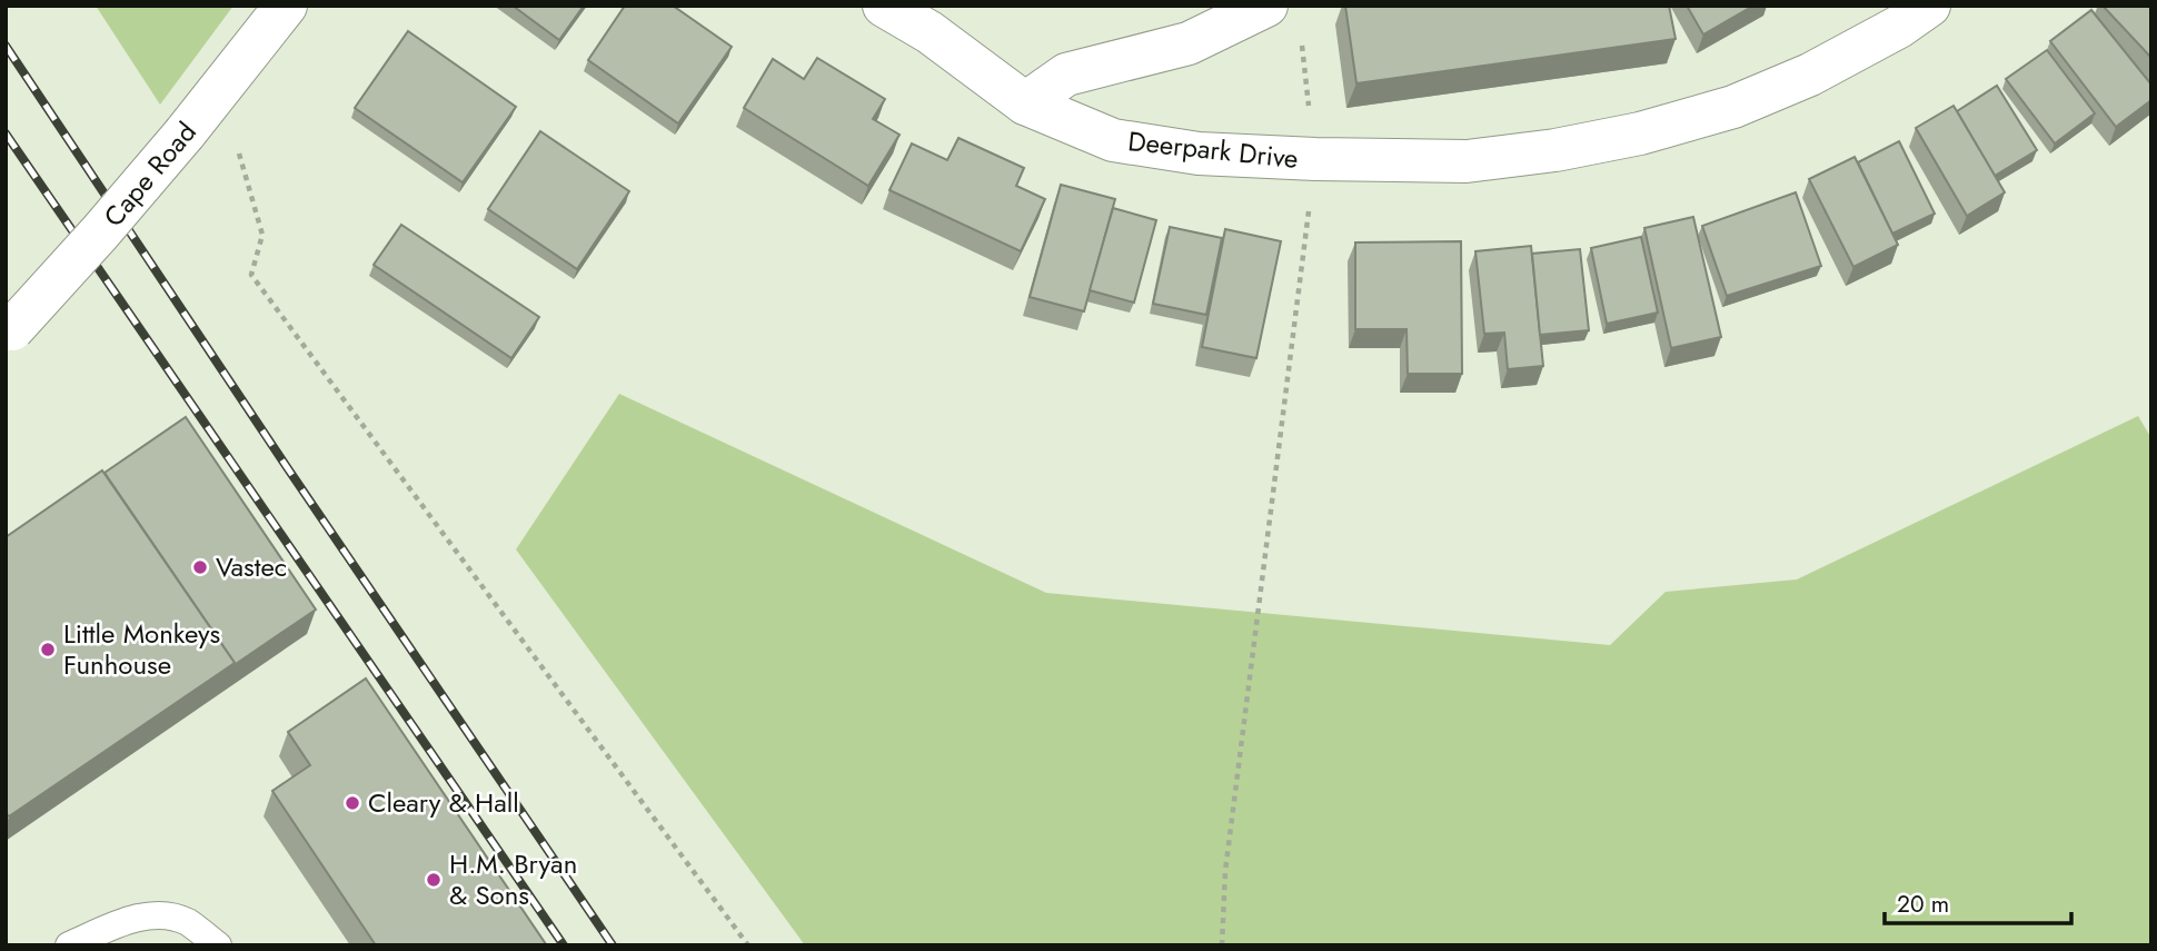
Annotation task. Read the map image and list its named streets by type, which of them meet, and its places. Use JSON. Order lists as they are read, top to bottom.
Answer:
{
  "streets": {
    "street": ["Deerpark Drive", "Cape Road"]
  },
  "places": [
    "Vastec",
    "Little Monkeys Funhouse",
    "Cleary & Hall",
    "H.M. Bryan & Sons"
  ],
  "scale_bar": "20 m"
}
